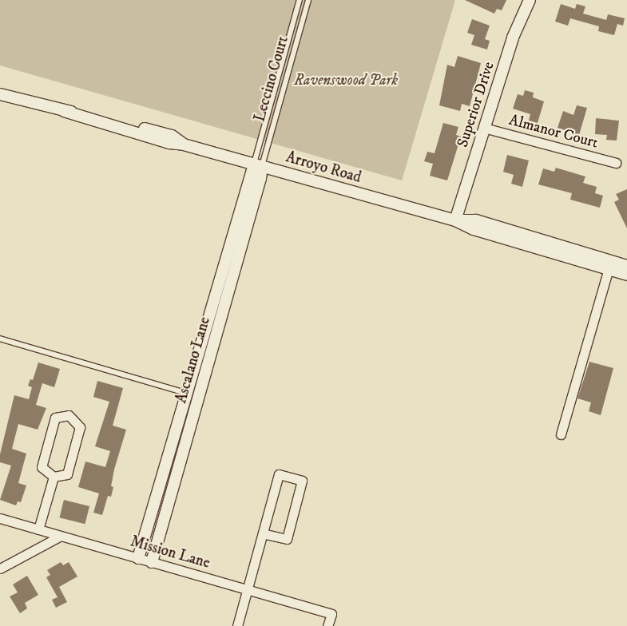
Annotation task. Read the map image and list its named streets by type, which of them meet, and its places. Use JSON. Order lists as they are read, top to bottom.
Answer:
{
  "streets": {
    "street": [
      "Superior Drive",
      "Almanor Court",
      "Arroyo Road",
      "Ascalano Lane",
      "Mission Lane"
    ],
    "lane": ["Leccino Court"]
  },
  "crossings": [
    ["Leccino Court", "Arroyo Road"],
    ["Leccino Court", "Ascalano Lane"],
    ["Superior Drive", "Almanor Court"],
    ["Superior Drive", "Arroyo Road"],
    ["Arroyo Road", "Ascalano Lane"],
    ["Ascalano Lane", "Mission Lane"]
  ],
  "parks": ["Ravenswood Park"]
}
